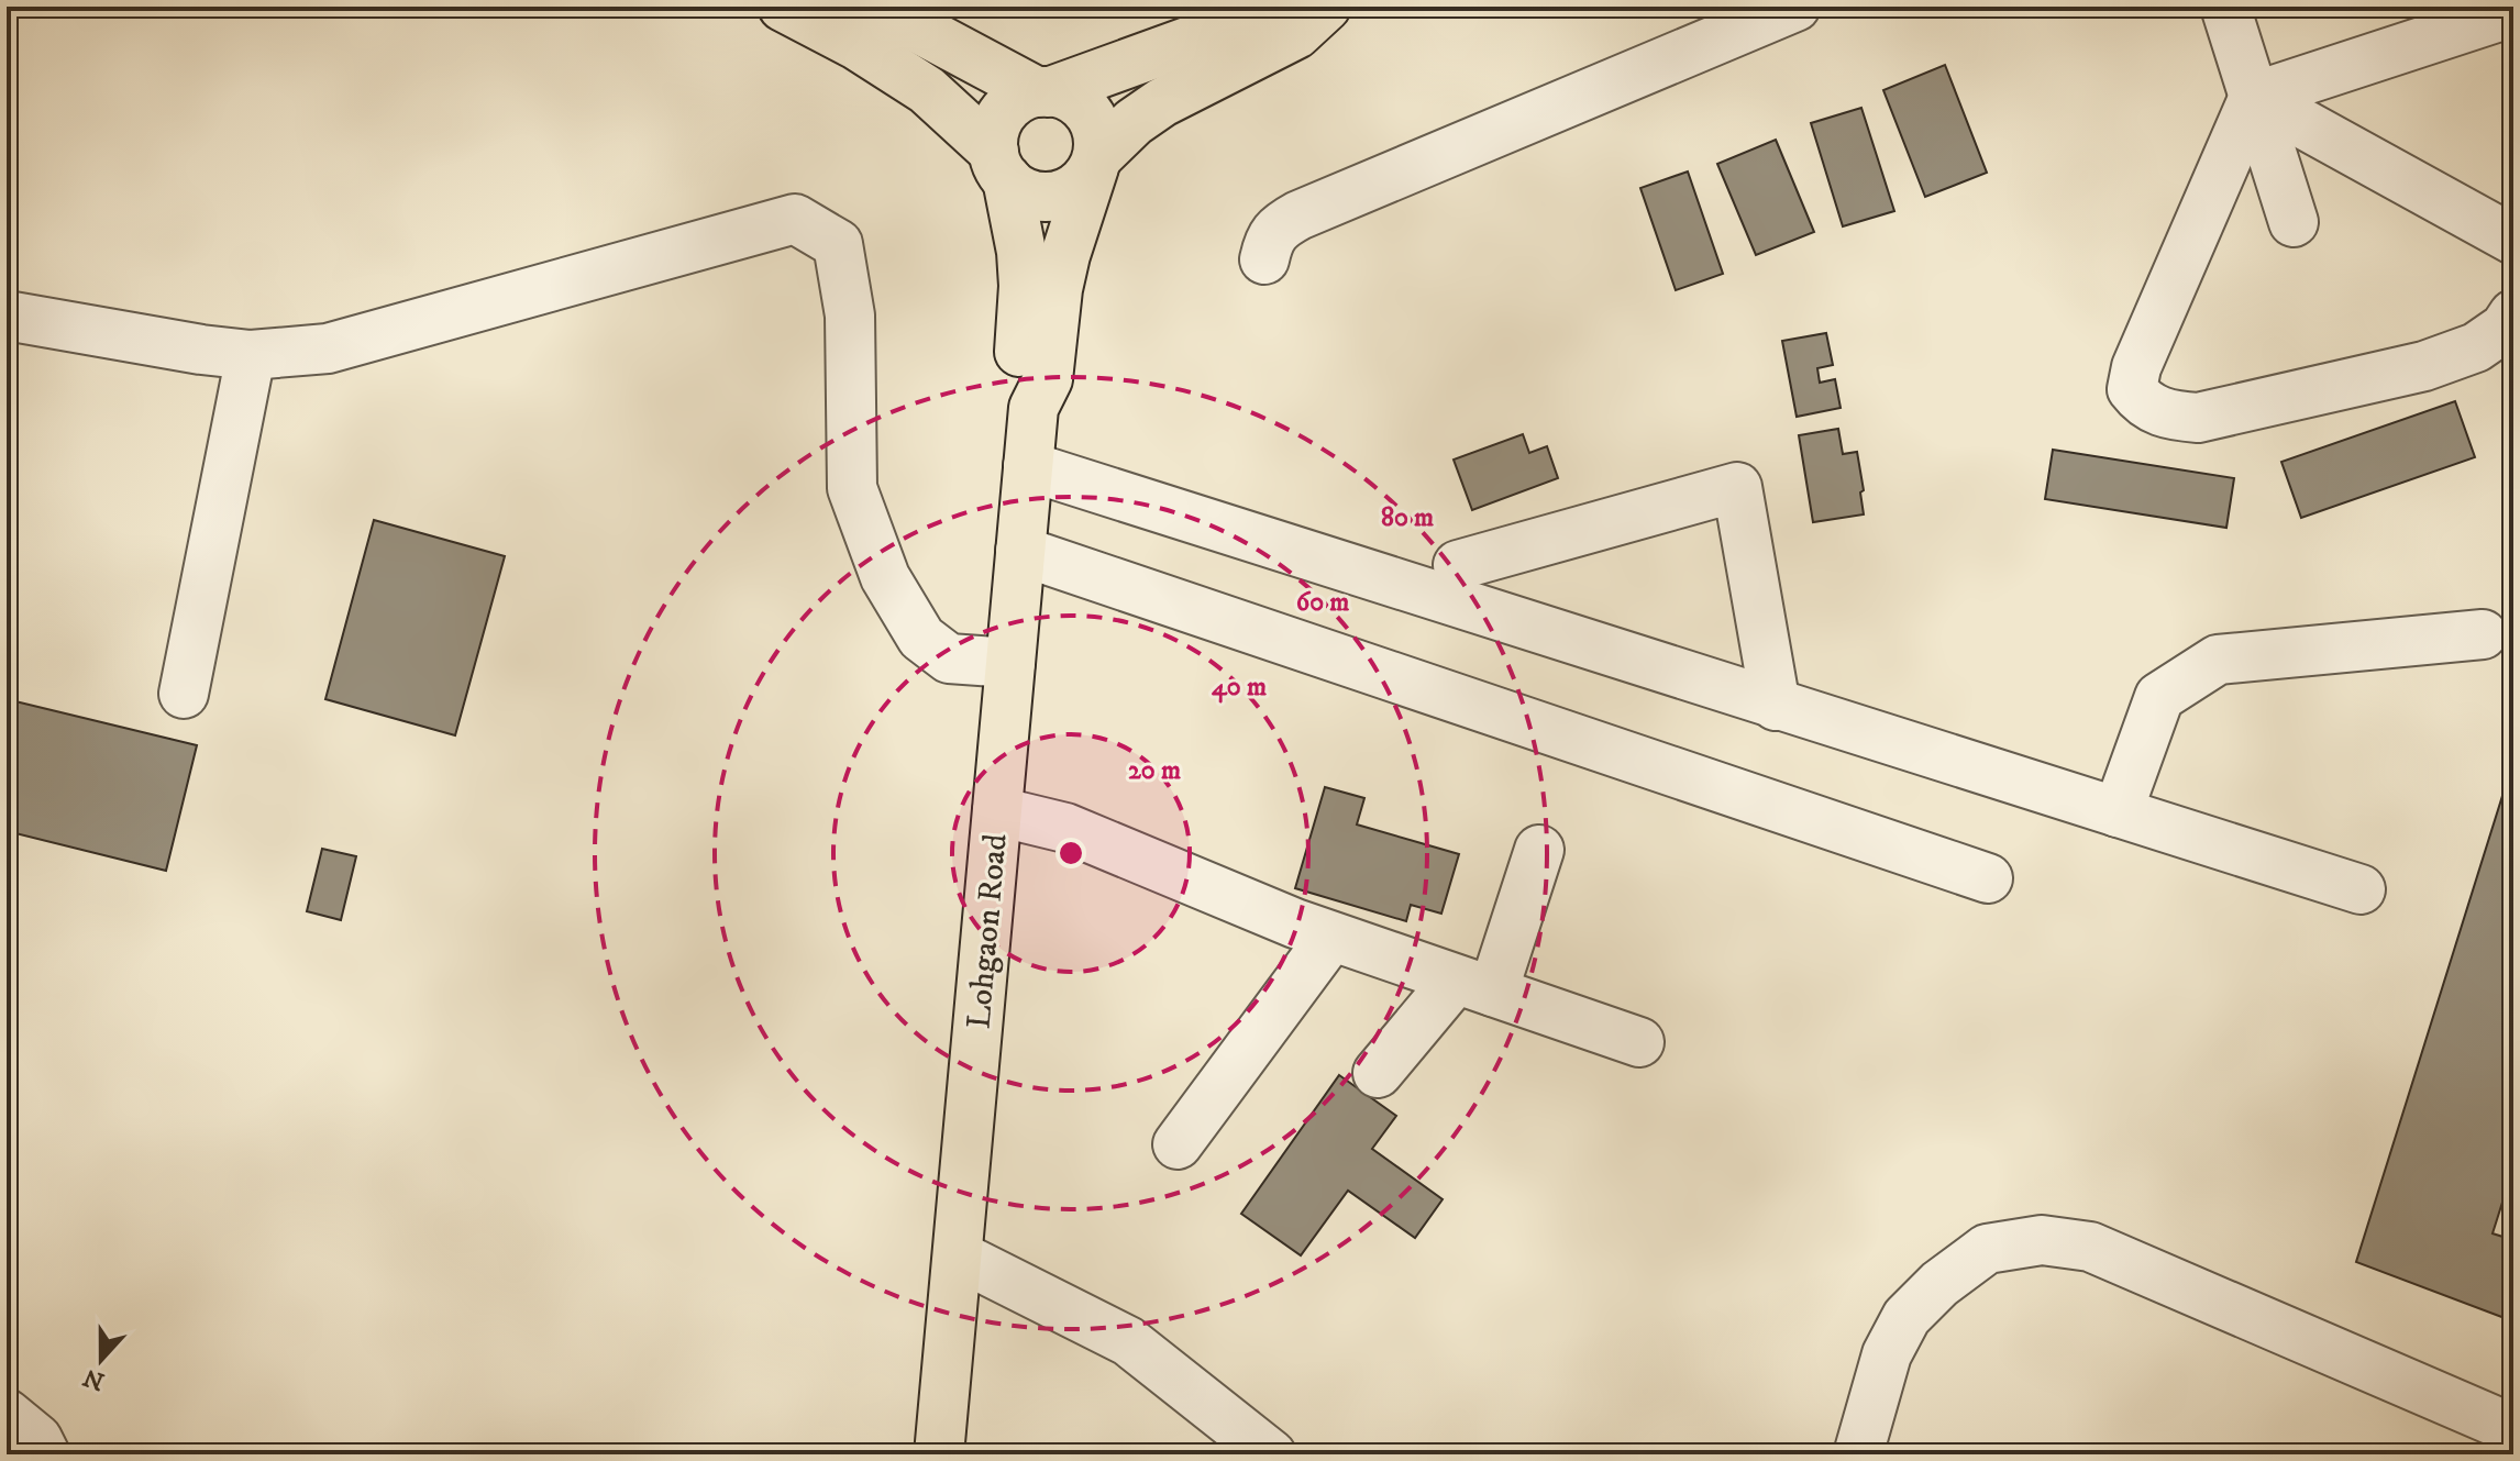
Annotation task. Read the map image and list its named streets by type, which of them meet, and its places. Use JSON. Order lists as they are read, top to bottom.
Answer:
{
  "streets": {
    "main road": ["Lohgaon Road"]
  },
  "north": "bottom",
  "rings": [
    "80 m",
    "60 m",
    "40 m",
    "20 m"
  ]
}
